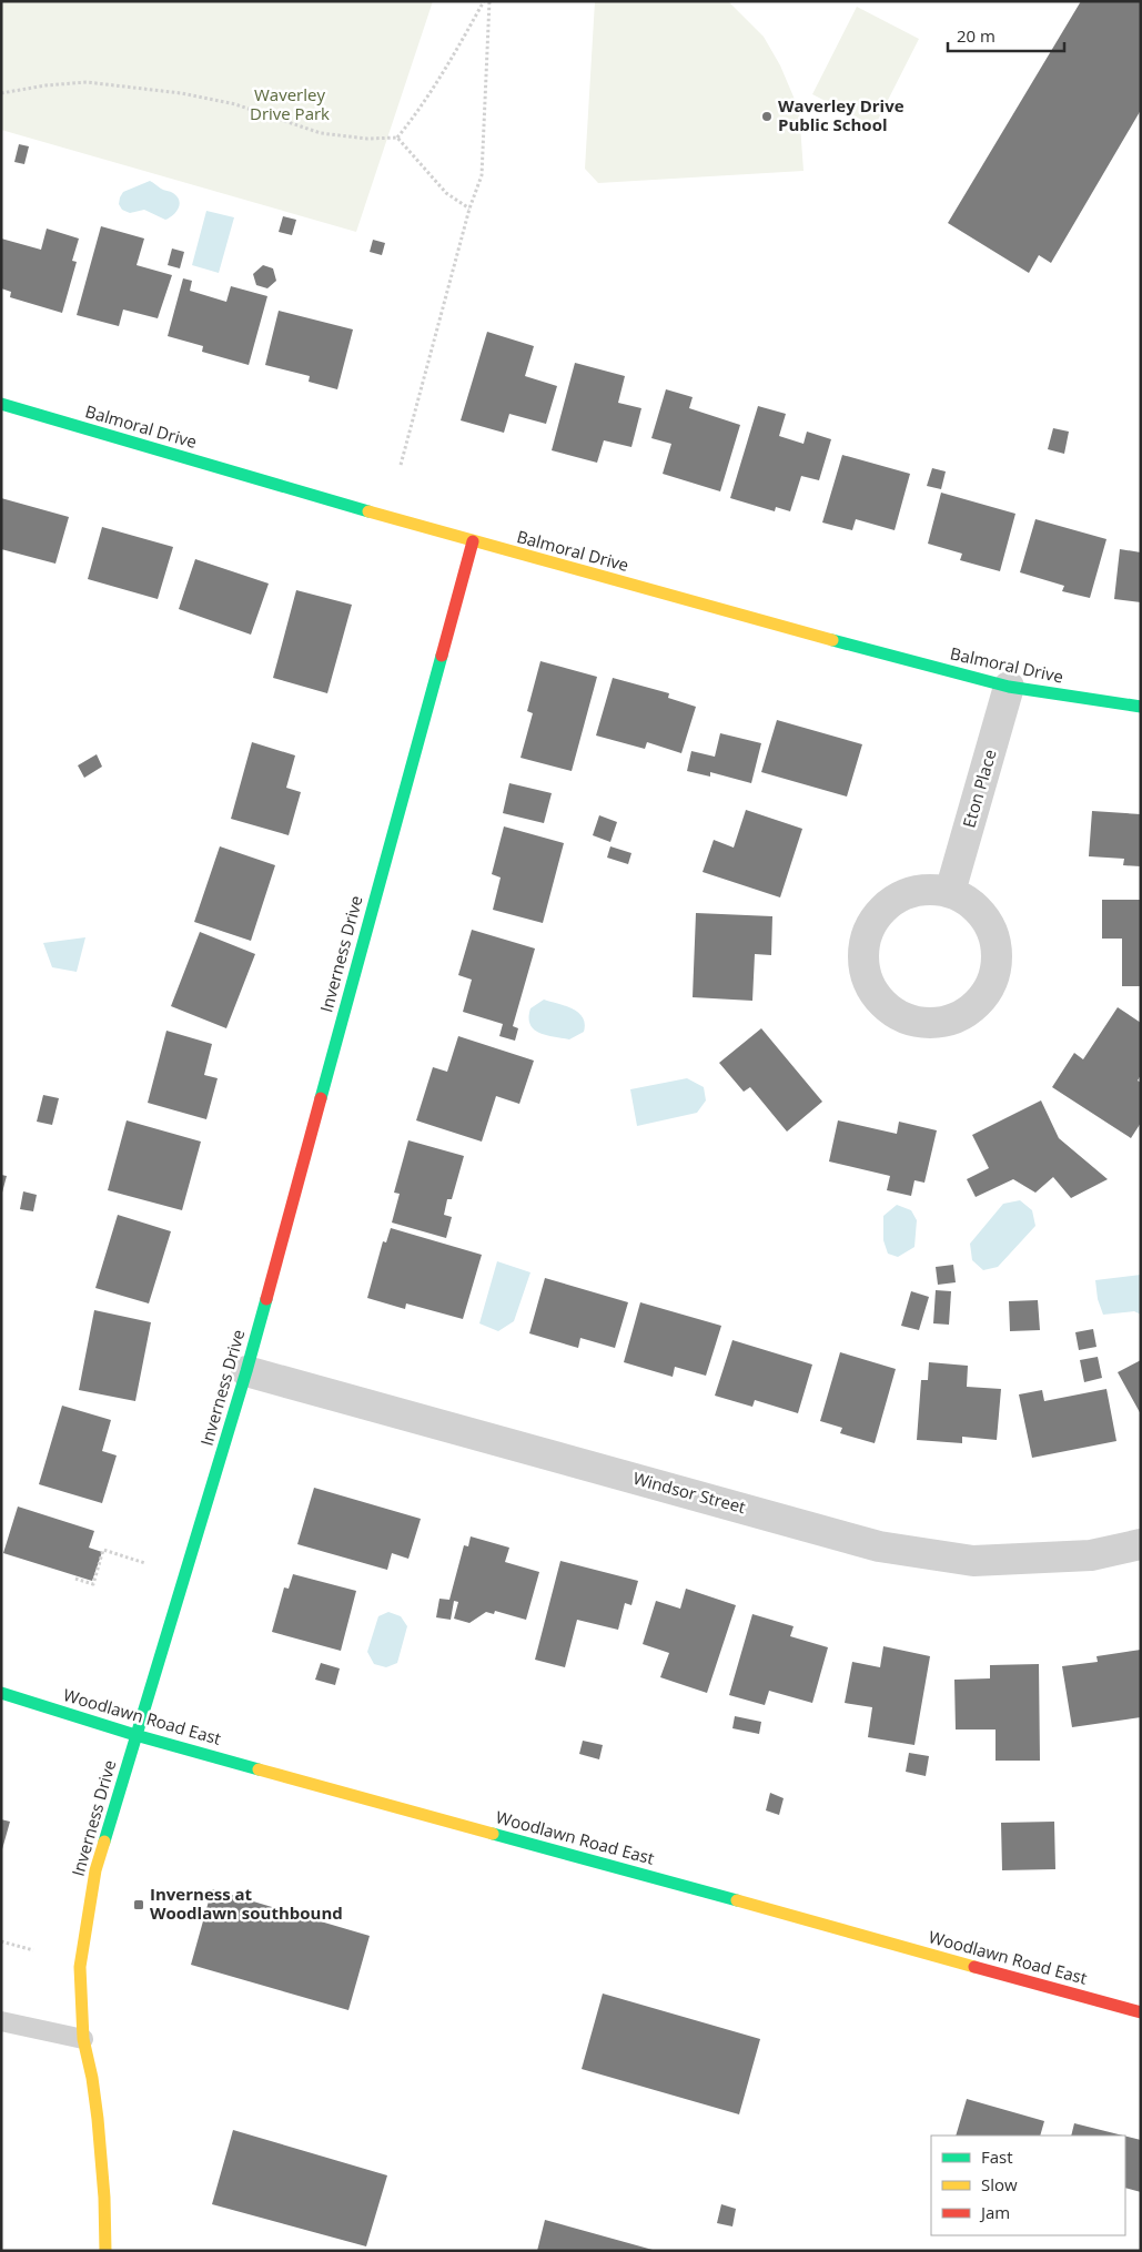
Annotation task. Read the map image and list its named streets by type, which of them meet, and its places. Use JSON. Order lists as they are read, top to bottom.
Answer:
{
  "streets": {
    "street": [
      "Balmoral Drive",
      "Eton Place",
      "Inverness Drive",
      "Windsor Street",
      "Woodlawn Road East"
    ]
  },
  "crossings": [
    ["Balmoral Drive", "Eton Place"],
    ["Balmoral Drive", "Inverness Drive"],
    ["Inverness Drive", "Windsor Street"],
    ["Inverness Drive", "Woodlawn Road East"]
  ],
  "parks": ["Waverley Drive Park"],
  "places": {
    "other": ["Waverley Drive Public School"],
    "transit": ["Inverness at Woodlawn southbound"]
  },
  "legend": ["Fast", "Slow", "Jam"],
  "scale_bar": "20 m"
}
